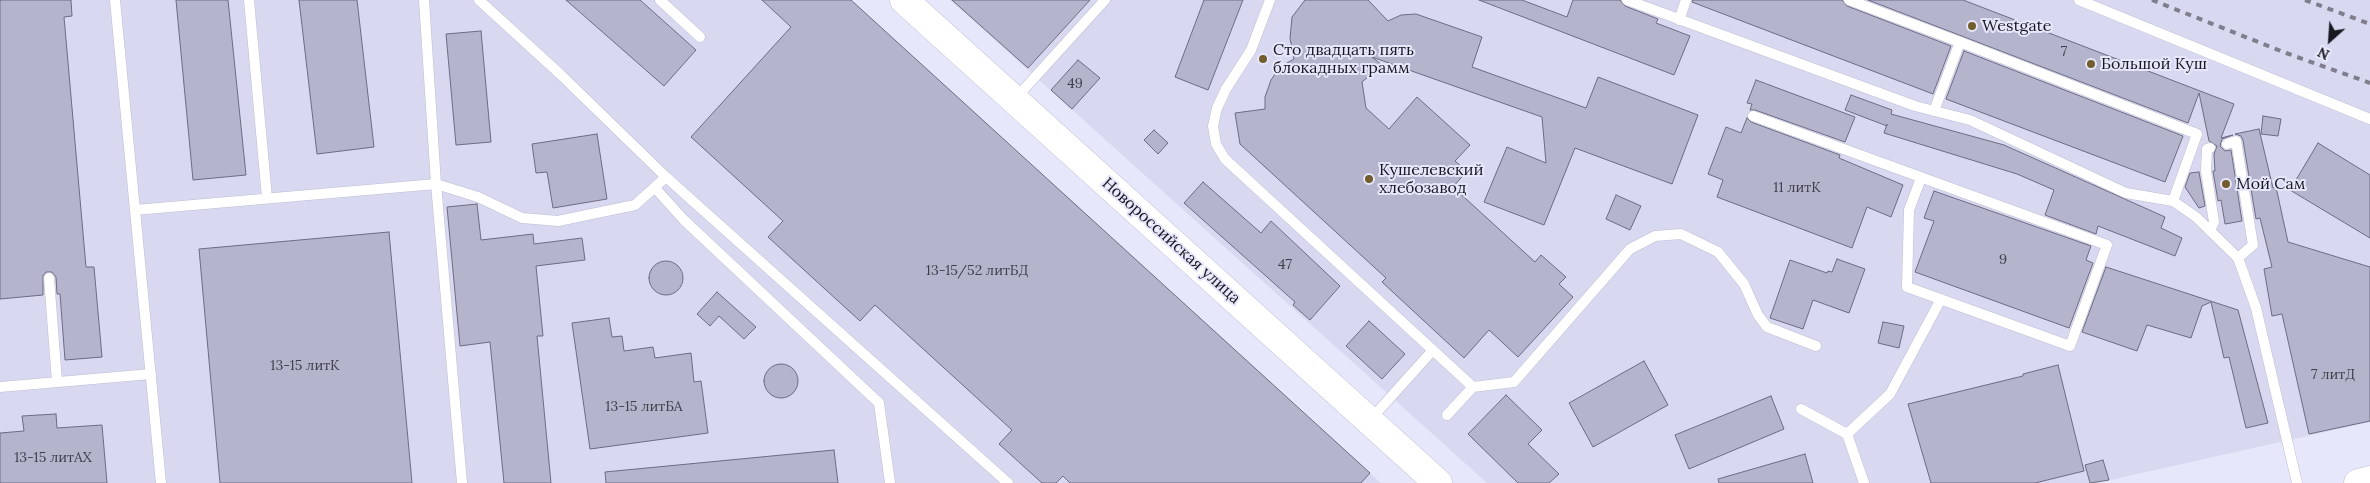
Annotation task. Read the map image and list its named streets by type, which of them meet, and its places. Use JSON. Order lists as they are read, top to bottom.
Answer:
{
  "streets": {
    "main road": ["Новороссийская улица"]
  },
  "places": [
    "Westgate",
    "Сто двадцать пять блокадных грамм",
    "Большой Куш",
    "Кушелевский хлебозавод",
    "Мой Сам"
  ],
  "house_numbers": [
    "7",
    "49",
    "11 литК",
    "9",
    "47",
    "13-15/52 литБД",
    "13-15 литК",
    "7 литД",
    "13-15 литБА",
    "13-15 литАХ"
  ],
  "north": "bottom left"
}
